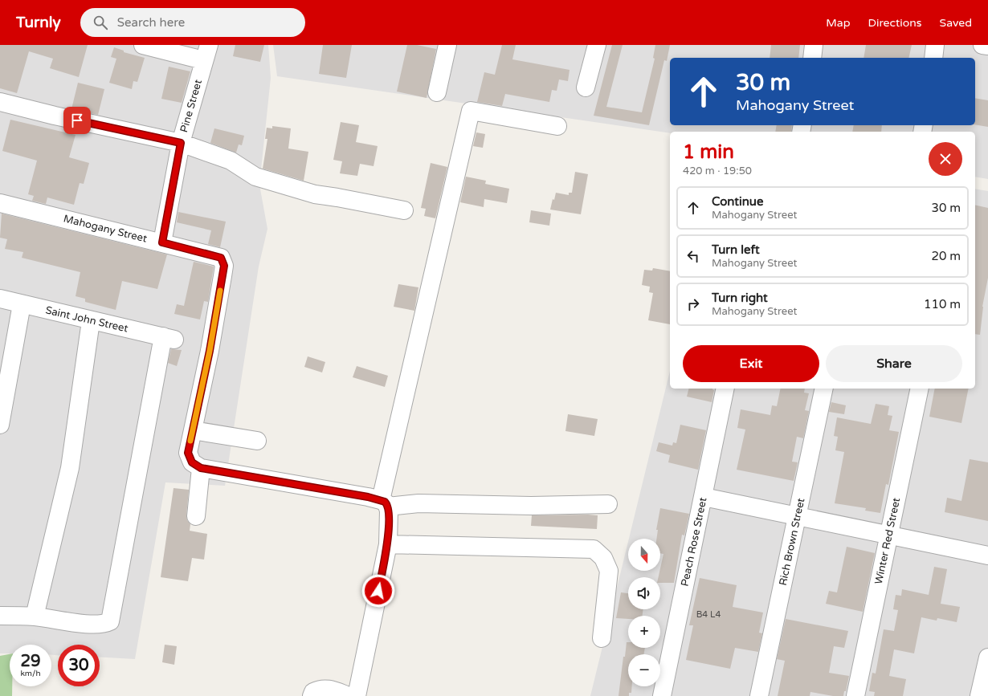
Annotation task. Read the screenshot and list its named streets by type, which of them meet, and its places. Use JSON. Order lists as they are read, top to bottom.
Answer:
{
  "streets": {
    "street": [
      "Pine Street",
      "Mahogany Street",
      "Saint John Street",
      "Winter Red Street",
      "Peach Rose Street",
      "Rich Brown Street"
    ]
  },
  "crossings": [
    ["Pine Street", "Mahogany Street"]
  ],
  "house_numbers": ["B4 L4"],
  "north": "bottom",
  "page": {
    "header": "Turnly",
    "search": "Search here",
    "nav": ["Map", "Directions", "Saved"],
    "turn": ["30 m", "Mahogany Street"],
    "heading": ["1 min", "420 m · 19:50"],
    "list": [
      {
        "name": "Continue",
        "note": "Mahogany Street",
        "value": "30 m"
      },
      {
        "name": "Turn left",
        "note": "Mahogany Street",
        "value": "20 m"
      },
      {
        "name": "Turn right",
        "note": "Mahogany Street",
        "value": "110 m"
      }
    ],
    "buttons": ["Exit", "Share"],
    "map_buttons": ["+", "−"],
    "speed": "29 km/h",
    "limit": "30"
  }
}
